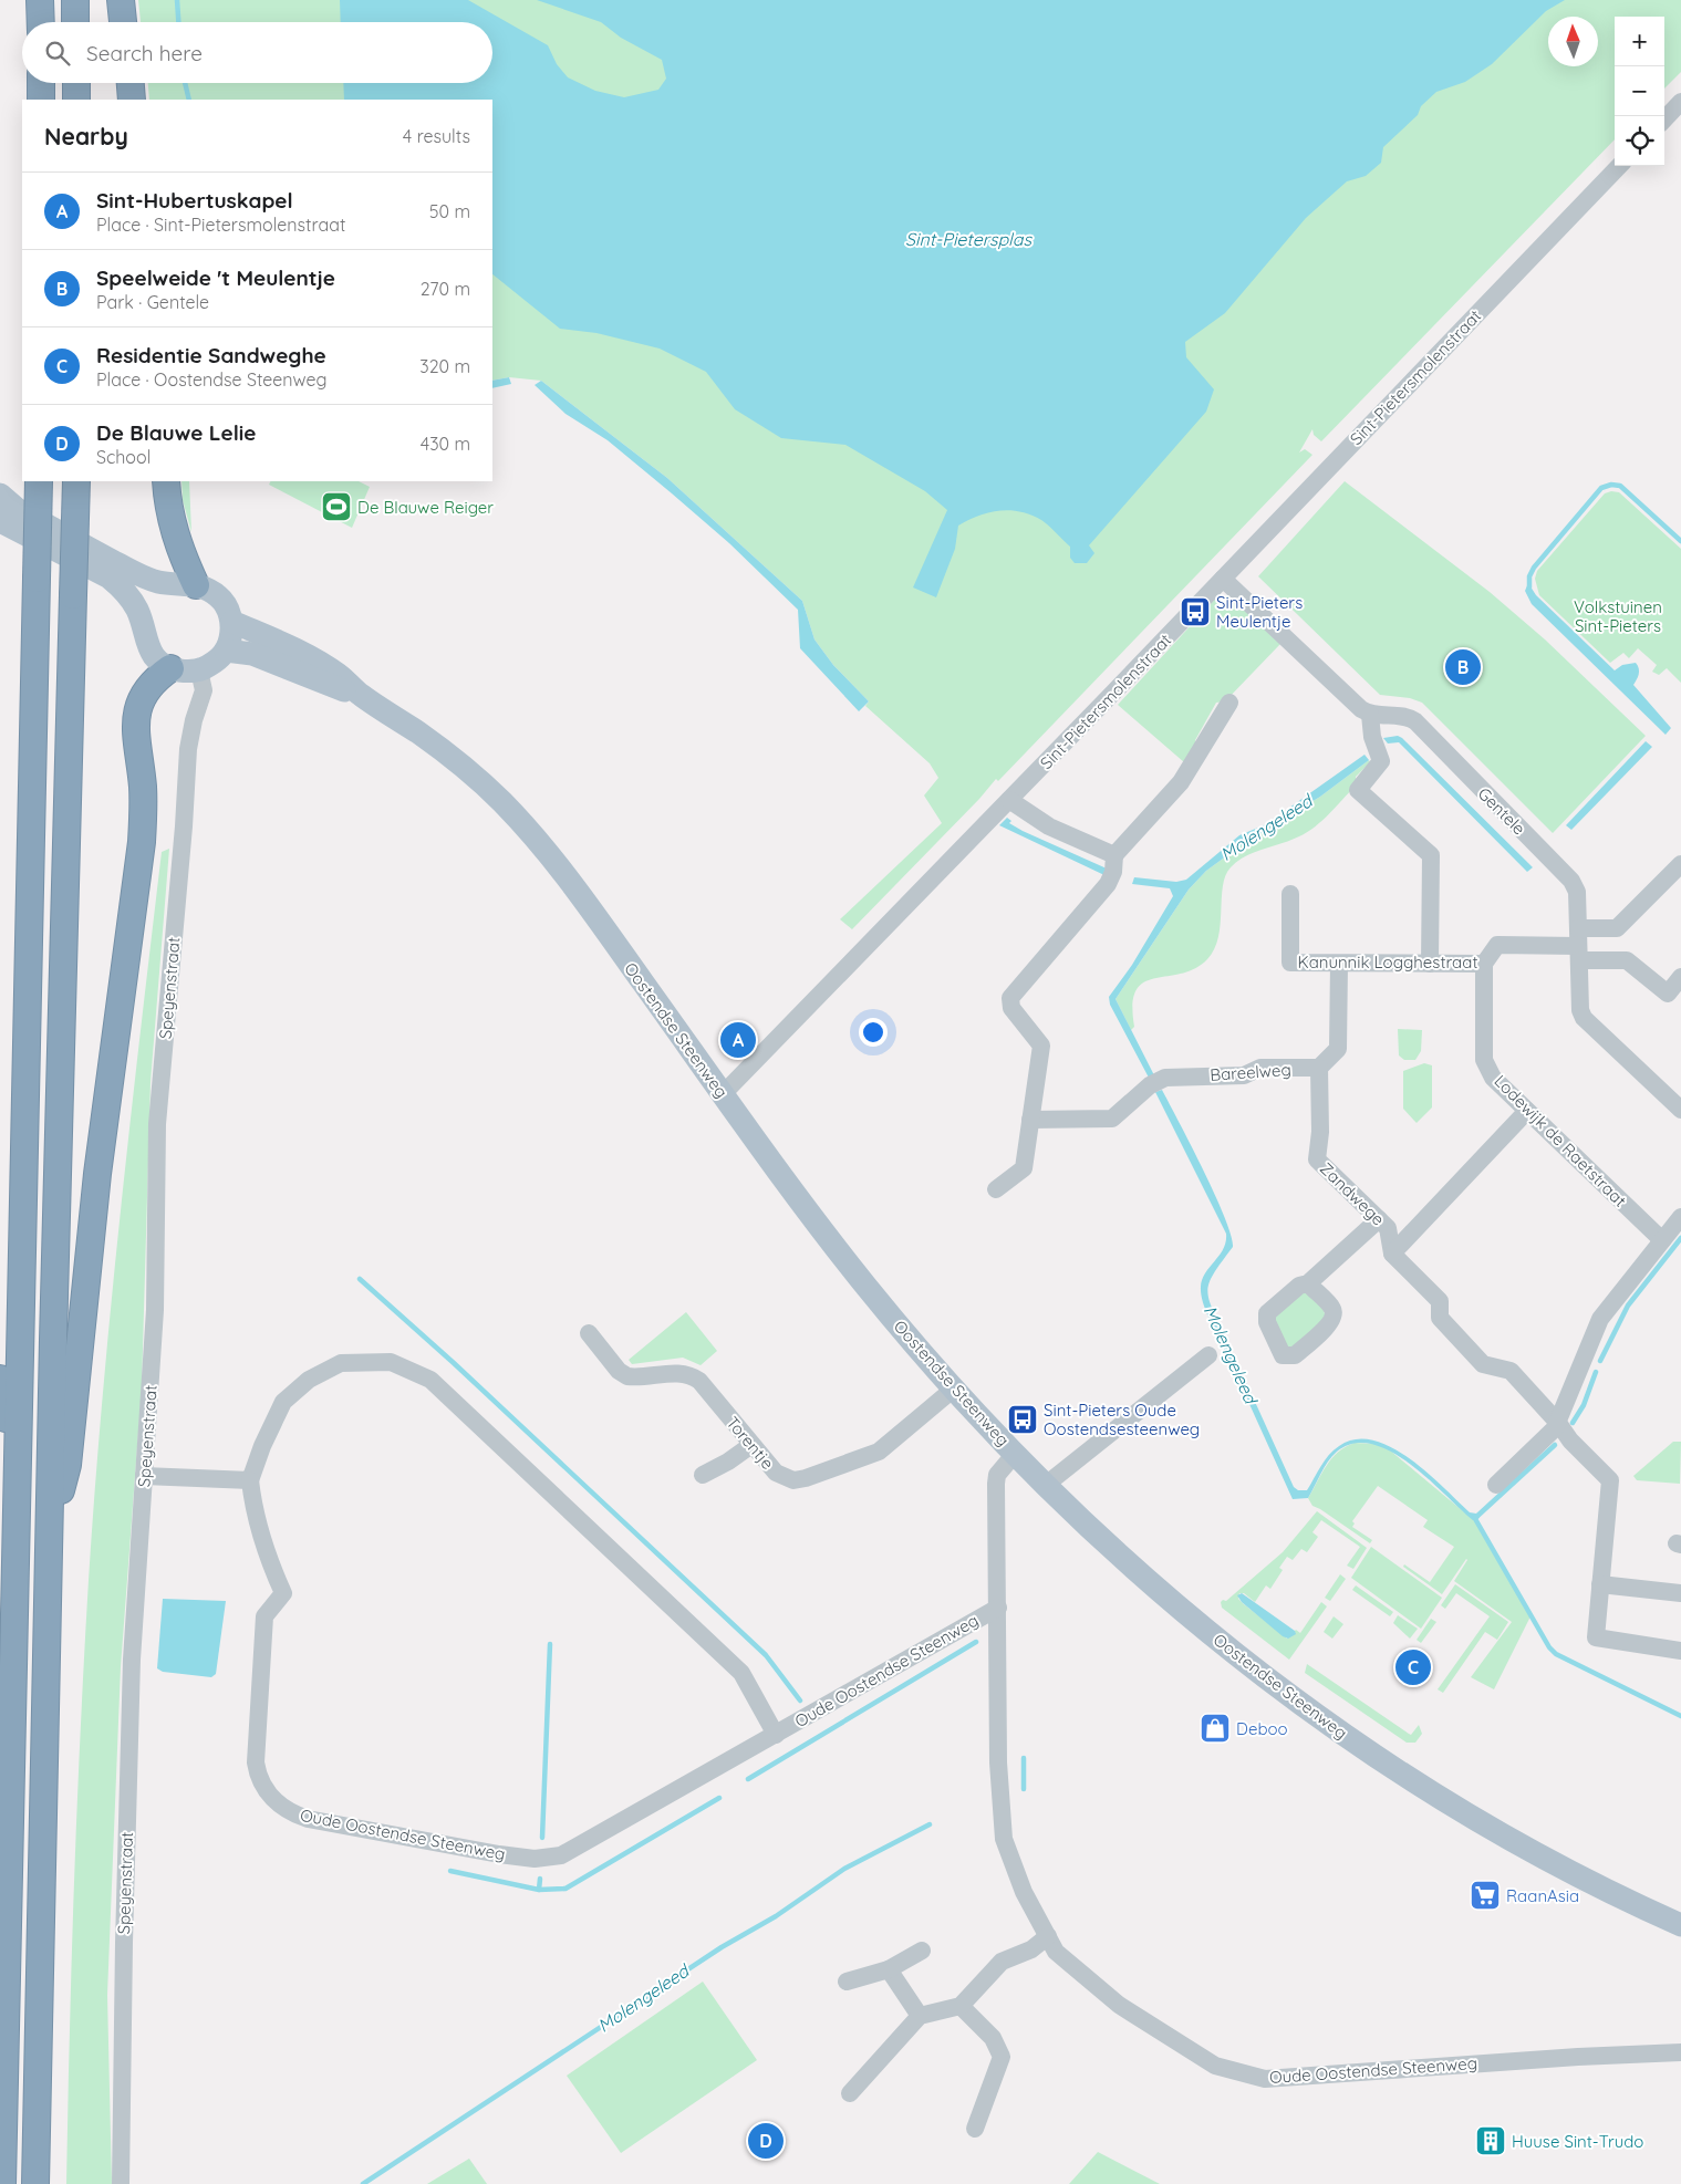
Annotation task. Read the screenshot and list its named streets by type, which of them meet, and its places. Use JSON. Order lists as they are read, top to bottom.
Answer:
{
  "streets": {
    "main road": ["Oostendse Steenweg"],
    "street": [
      "Sint-Pietersmolenstraat",
      "Gentele",
      "Kanunnik Logghestraat",
      "Speyenstraat",
      "Bareelweg",
      "Lodewijk de Raetstraat",
      "Zandwege",
      "Torentje",
      "Oude Oostendse Steenweg"
    ]
  },
  "crossings": [
    ["Sint-Pietersmolenstraat", "Oostendse Steenweg"],
    ["Gentele", "Kanunnik Logghestraat"],
    ["Kanunnik Logghestraat", "Lodewijk de Raetstraat"],
    ["Oostendse Steenweg", "Torentje"],
    ["Oostendse Steenweg", "Oude Oostendse Steenweg"],
    ["Bareelweg", "Zandwege"]
  ],
  "water": ["Sint-Pietersplas", "Molengeleed"],
  "parks": ["Volkstuinen Sint-Pieters"],
  "places": {
    "sports": ["De Blauwe Reiger"],
    "bus stop": ["Sint-Pieters Meulentje", "Sint-Pieters Oude Oostendsesteenweg"],
    "shop": ["Deboo"],
    "supermarket": ["RaanAsia"],
    "building": ["Huuse Sint-Trudo"]
  },
  "north": "top",
  "page": {
    "map_buttons": ["+", "−"],
    "search": "Search here",
    "heading": ["Nearby", "4 results"],
    "list": [
      {
        "mark": "A",
        "name": "Sint-Hubertuskapel",
        "note": "Place · Sint-Pietersmolenstraat",
        "value": "50 m"
      },
      {
        "mark": "B",
        "name": "Speelweide 't Meulentje",
        "note": "Park · Gentele",
        "value": "270 m"
      },
      {
        "mark": "C",
        "name": "Residentie Sandweghe",
        "note": "Place · Oostendse Steenweg",
        "value": "320 m"
      },
      {
        "mark": "D",
        "name": "De Blauwe Lelie",
        "note": "School",
        "value": "430 m"
      }
    ],
    "pins": [
      "B",
      "A",
      "C",
      "D"
    ]
  }
}
